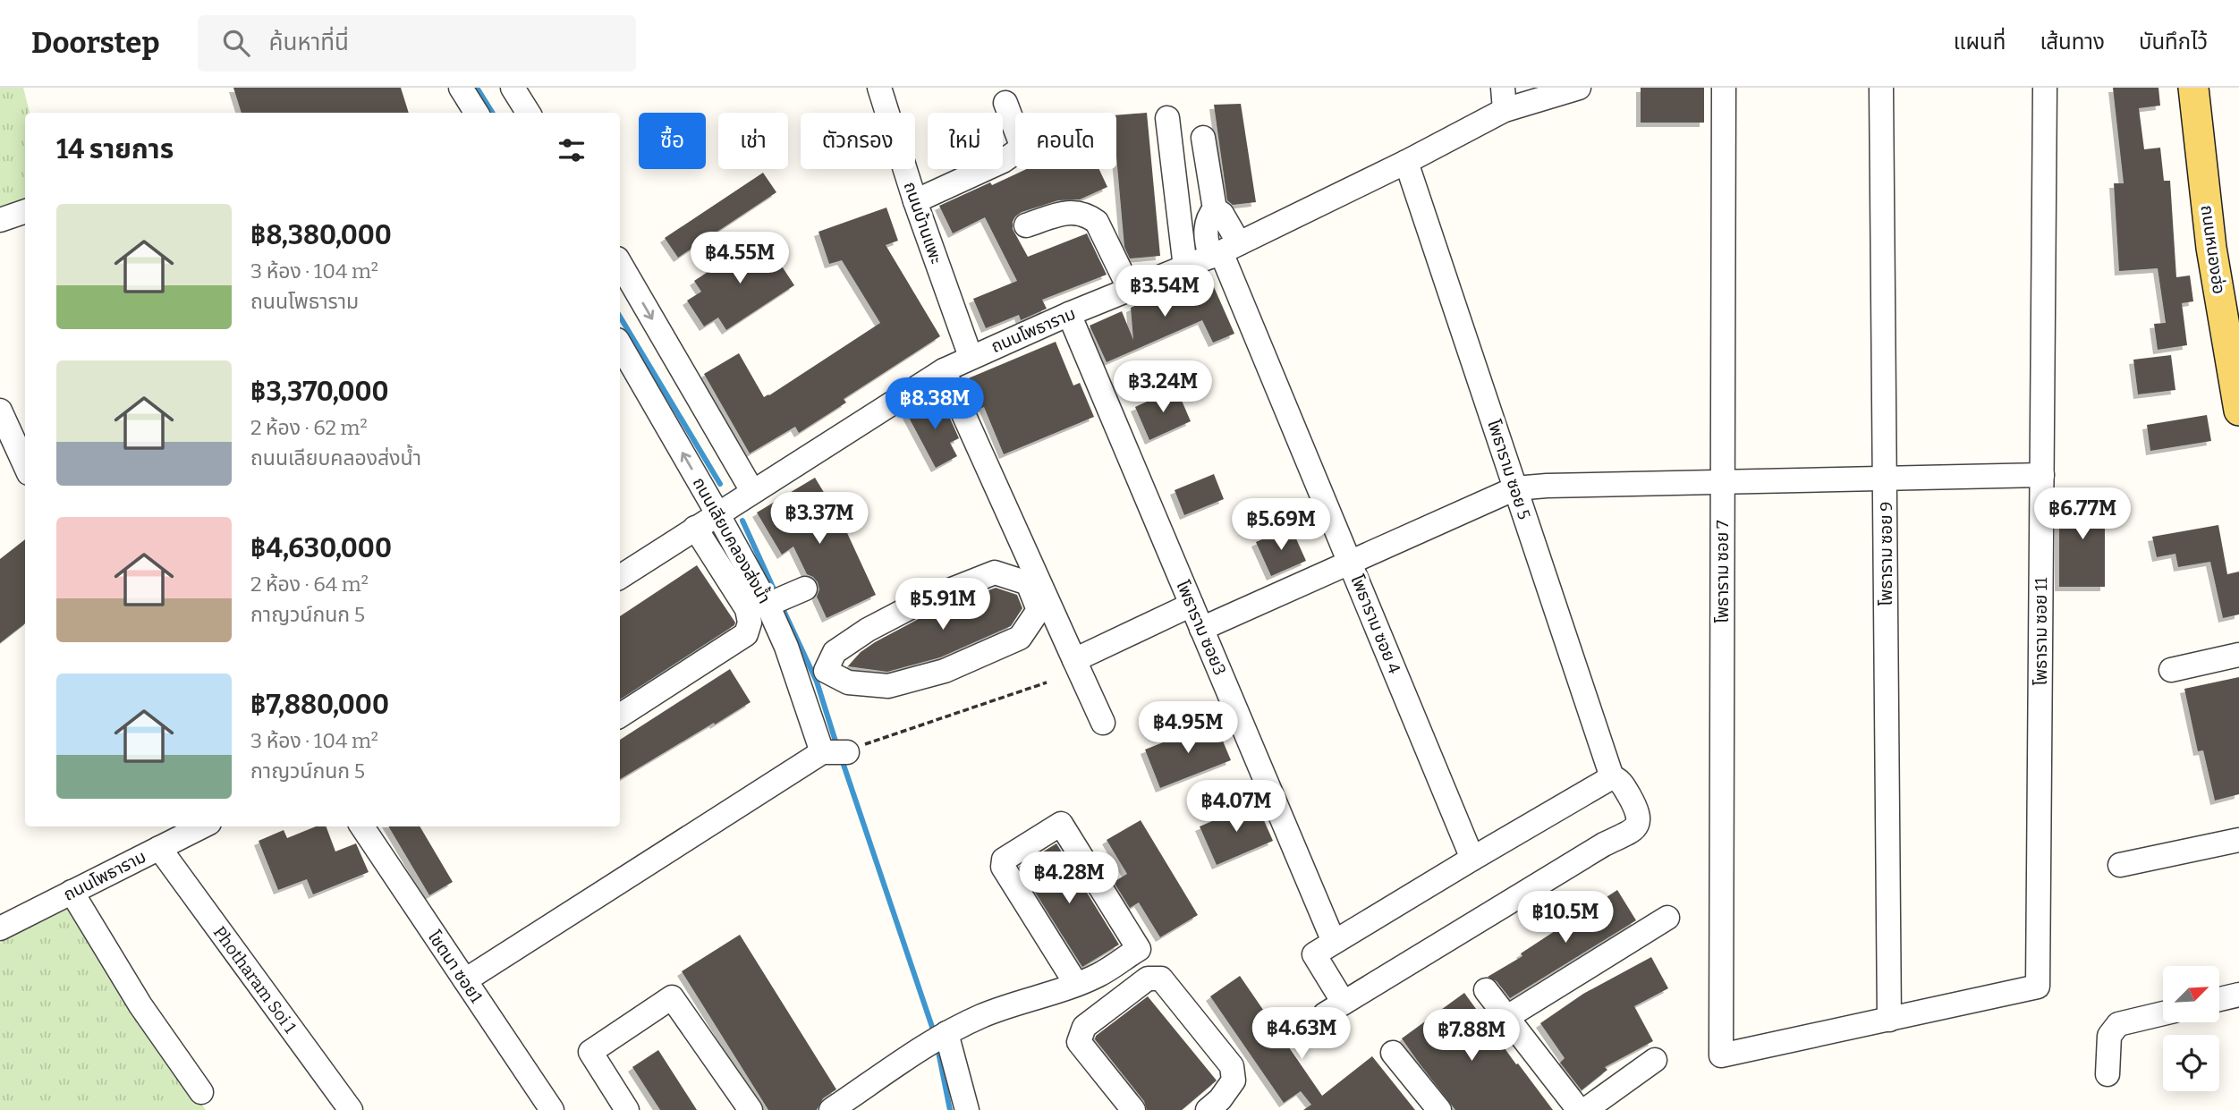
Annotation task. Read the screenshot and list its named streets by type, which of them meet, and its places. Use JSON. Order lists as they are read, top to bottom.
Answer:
{
  "streets": {
    "main road": ["ถนนหนองฮ่อ"],
    "street": [
      "ถนนบ้านแพะ",
      "ถนนโพธาราม",
      "โพธาราม ซอย 5",
      "ถนนเลียบคลองส่งน้ำ",
      "โพธาราม ซอย 9",
      "โพธาราม ซอย 7",
      "โพธาราม ซอย 4",
      "โพธาราม ซอย3",
      "โพธาราม ซอย 11",
      "โชตนา ซอย1",
      "Photharam Soi 1"
    ]
  },
  "crossings": [
    ["ถนนบ้านแพะ", "ถนนโพธาราม"],
    ["ถนนโพธาราม", "โพธาราม ซอย 5"],
    ["ถนนโพธาราม", "ถนนเลียบคลองส่งน้ำ"],
    ["ถนนโพธาราม", "โพธาราม ซอย 4"],
    ["ถนนโพธาราม", "โพธาราม ซอย3"],
    ["ถนนโพธาราม", "Photharam Soi 1"],
    ["โพธาราม ซอย 9", "โพธาราม ซอย 7"],
    ["โพธาราม ซอย 9", "โพธาราม ซอย 11"],
    ["โพธาราม ซอย 7", "โพธาราม ซอย 11"]
  ],
  "north": "top right",
  "page": {
    "header": "Doorstep",
    "search": "ค้นหาที่นี่",
    "nav": ["แผนที่", "เส้นทาง", "บันทึกไว้"],
    "chip": [
      "ซื้อ",
      "เช่า",
      "ตัวกรอง",
      "ใหม่",
      "คอนโด"
    ],
    "heading": "14 รายการ",
    "list": [
      {
        "name": "฿8,380,000",
        "note": "3 ห้อง · 104 m² · ถนนโพธาราม"
      },
      {
        "name": "฿3,370,000",
        "note": "2 ห้อง · 62 m² · ถนนเลียบคลองส่งน้ำ"
      },
      {
        "name": "฿4,630,000",
        "note": "2 ห้อง · 64 m² · กาญวน์กนก 5"
      },
      {
        "name": "฿7,880,000",
        "note": "3 ห้อง · 104 m² · กาญวน์กนก 5"
      }
    ],
    "price": [
      "฿4.55M",
      "฿3.54M",
      "฿3.24M",
      "฿8.38M",
      "฿6.77M",
      "฿3.37M",
      "฿5.69M",
      "฿5.91M",
      "฿4.95M",
      "฿4.07M",
      "฿4.28M",
      "฿10.5M",
      "฿4.63M",
      "฿7.88M"
    ]
  }
}
